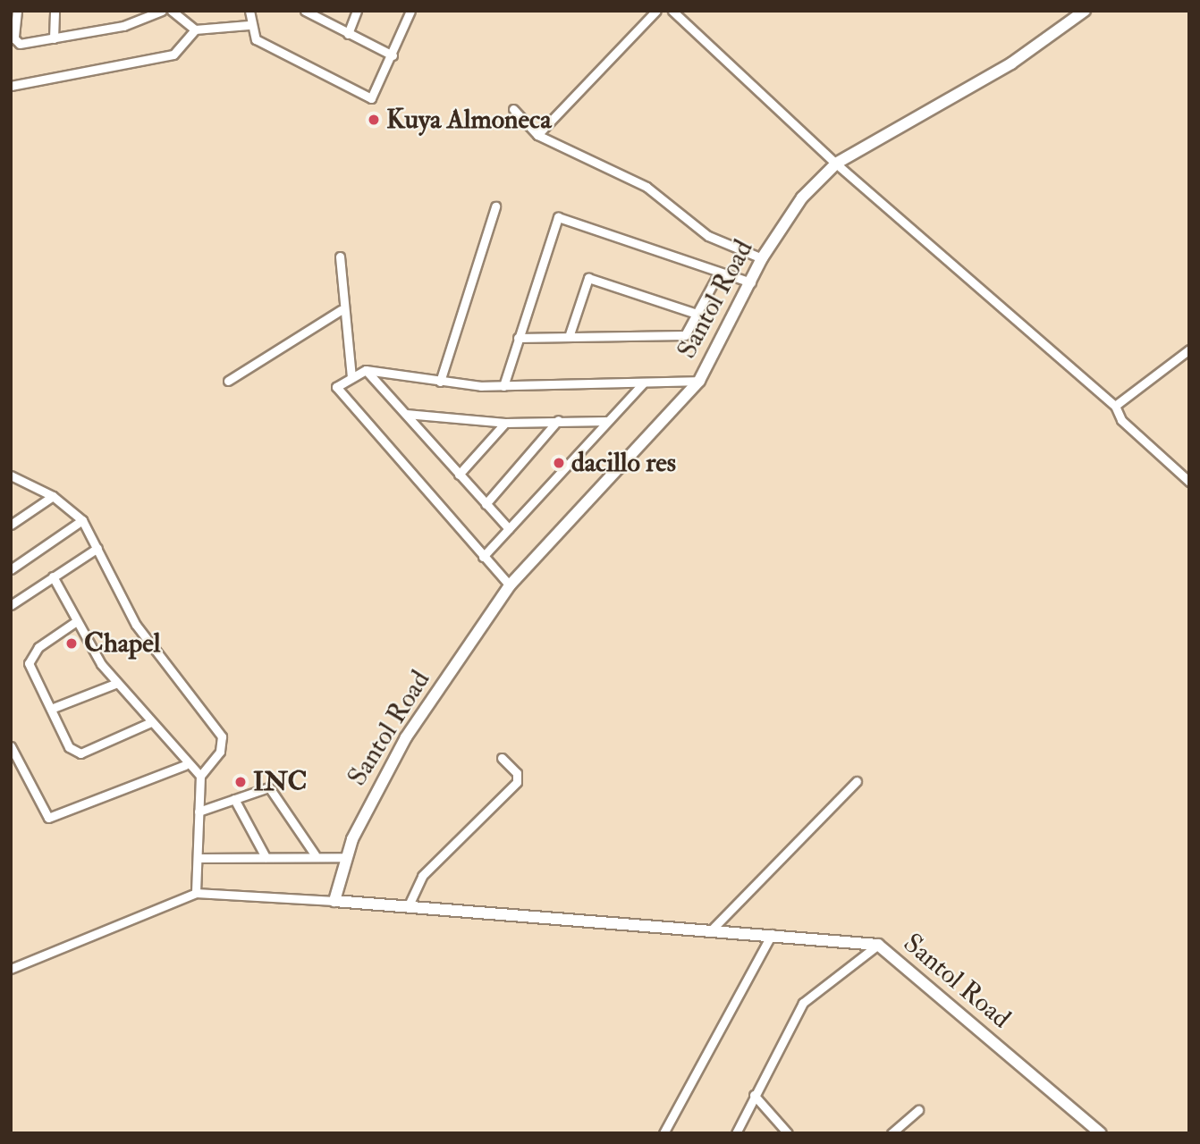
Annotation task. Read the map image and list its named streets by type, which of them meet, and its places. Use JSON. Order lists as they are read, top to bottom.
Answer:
{
  "streets": {
    "street": ["Santol Road"]
  },
  "places": [
    "Kuya Almoneca",
    "dacillo res",
    "Chapel",
    "INC"
  ]
}
